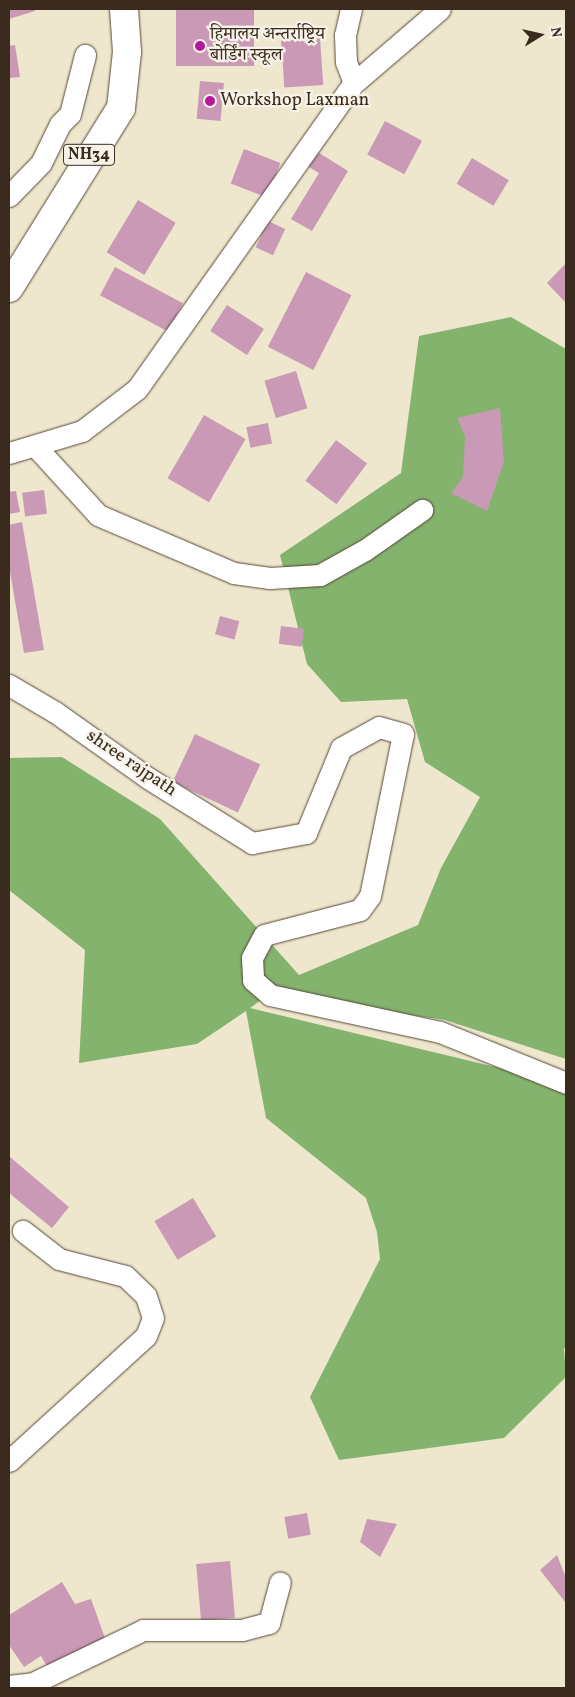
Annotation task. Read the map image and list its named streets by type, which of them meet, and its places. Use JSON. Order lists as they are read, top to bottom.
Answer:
{
  "streets": {
    "highway": ["NH34"],
    "street": ["shree rajpath"]
  },
  "places": ["हिमालय अन्तर्राष्ट्रिय बोर्डिंग स्कूल", "Workshop Laxman"],
  "north": "right"
}
